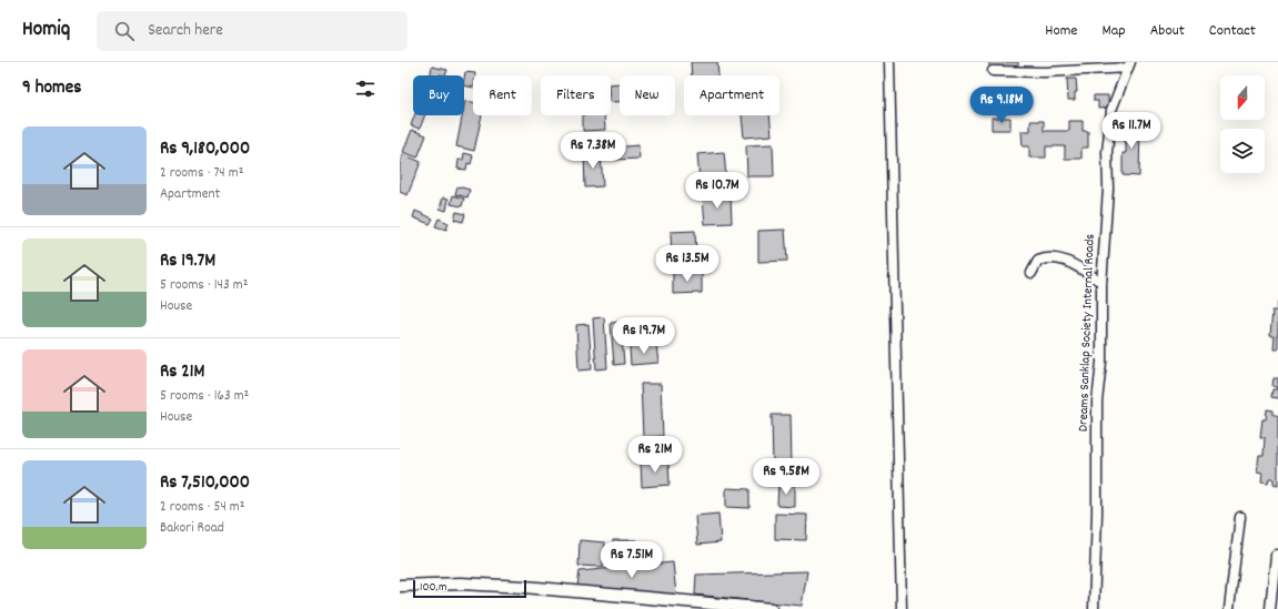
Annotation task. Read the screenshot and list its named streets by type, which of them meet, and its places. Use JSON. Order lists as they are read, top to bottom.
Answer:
{
  "streets": {
    "street": ["Dreams Sanklap Society Internal Roads"]
  },
  "scale_bar": "100 m",
  "north": "bottom",
  "page": {
    "header": "Homiq",
    "search": "Search here",
    "nav": [
      "Home",
      "Map",
      "About",
      "Contact"
    ],
    "heading": "9 homes",
    "chip": [
      "Buy",
      "Rent",
      "Filters",
      "New",
      "Apartment"
    ],
    "price": [
      "Rs 9.18M",
      "Rs 11.7M",
      "Rs 7.38M",
      "Rs 10.7M",
      "Rs 13.5M",
      "Rs 19.7M",
      "Rs 21M",
      "Rs 9.58M",
      "Rs 7.51M"
    ],
    "list": [
      {
        "name": "Rs 9,180,000",
        "note": "2 rooms · 74 m² · Apartment"
      },
      {
        "name": "Rs 19.7M",
        "note": "5 rooms · 143 m² · House"
      },
      {
        "name": "Rs 21M",
        "note": "5 rooms · 163 m² · House"
      },
      {
        "name": "Rs 7,510,000",
        "note": "2 rooms · 54 m² · Bakori Road"
      }
    ],
    "scale": "100 m"
  }
}
